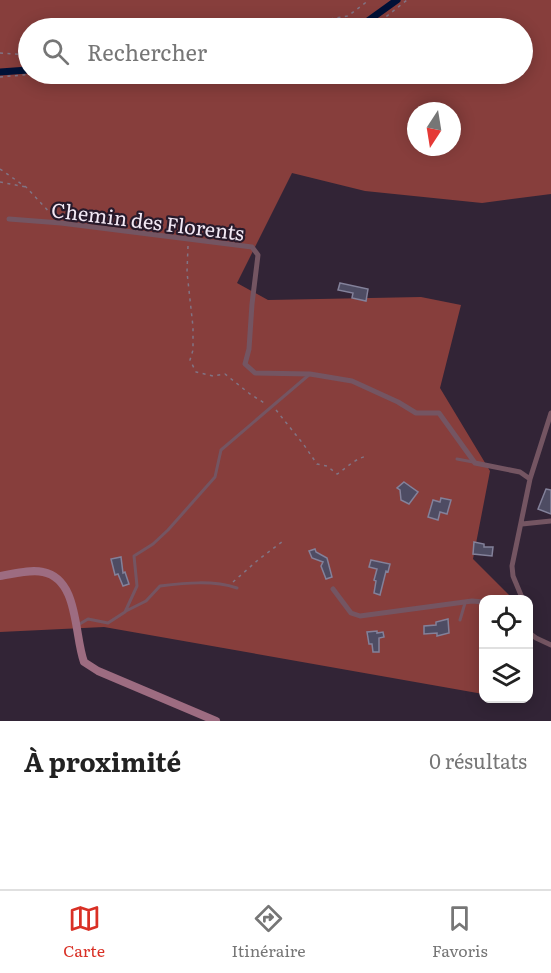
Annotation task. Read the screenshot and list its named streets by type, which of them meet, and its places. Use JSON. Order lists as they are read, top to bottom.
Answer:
{
  "streets": {
    "street": ["Chemin des Florents"]
  },
  "north": "bottom",
  "page": {
    "search": "Rechercher",
    "heading": ["À proximité", "0 résultats"],
    "nav": ["Carte", "Itinéraire", "Favoris"]
  }
}
